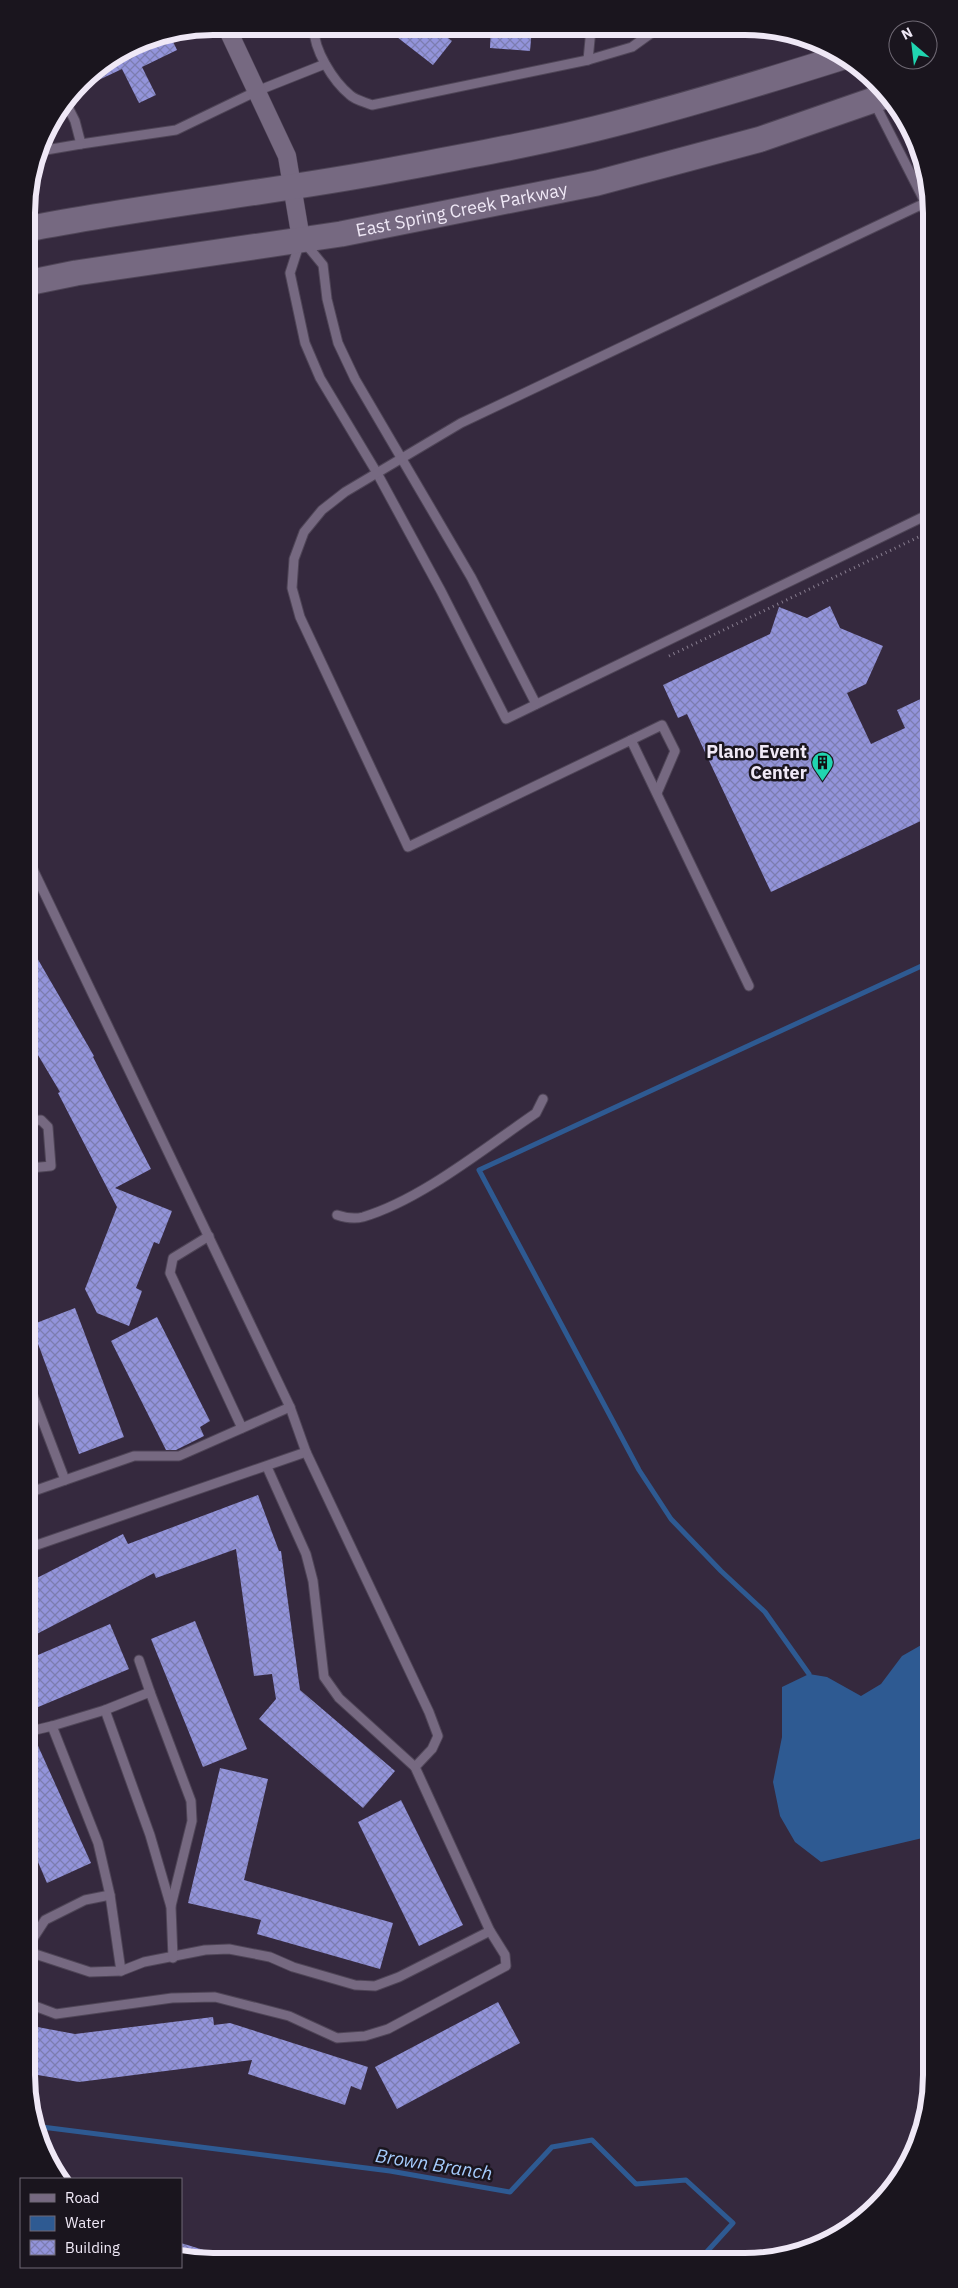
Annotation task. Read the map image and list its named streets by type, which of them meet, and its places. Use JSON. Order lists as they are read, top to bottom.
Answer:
{
  "streets": {
    "main road": ["East Spring Creek Parkway"]
  },
  "water": ["Brown Branch"],
  "places": {
    "building": ["Plano Event Center"]
  },
  "legend": ["Road", "Water", "Building"],
  "north": "top left"
}
